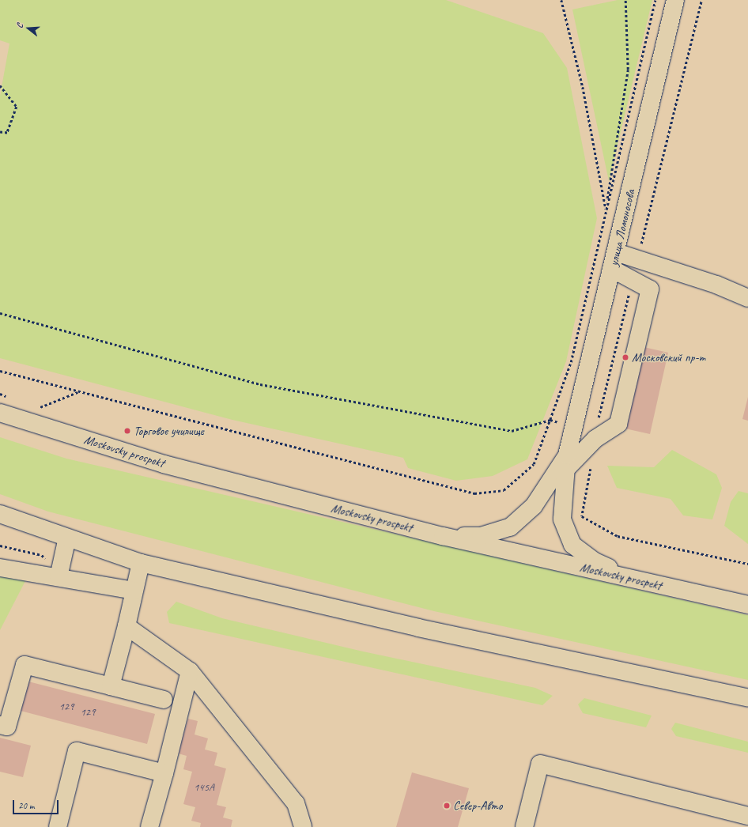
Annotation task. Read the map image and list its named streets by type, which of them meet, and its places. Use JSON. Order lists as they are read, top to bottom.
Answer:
{
  "streets": {
    "main road": ["улица Ломоносова", "Moskovsky prospekt"]
  },
  "crossings": [
    ["улица Ломоносова", "Moskovsky prospekt"]
  ],
  "places": ["Московский пр-т", "Торговое училище", "Север-Авто"],
  "house_numbers": ["129", "129", "145А"],
  "scale_bar": "20 m",
  "north": "left"
}
